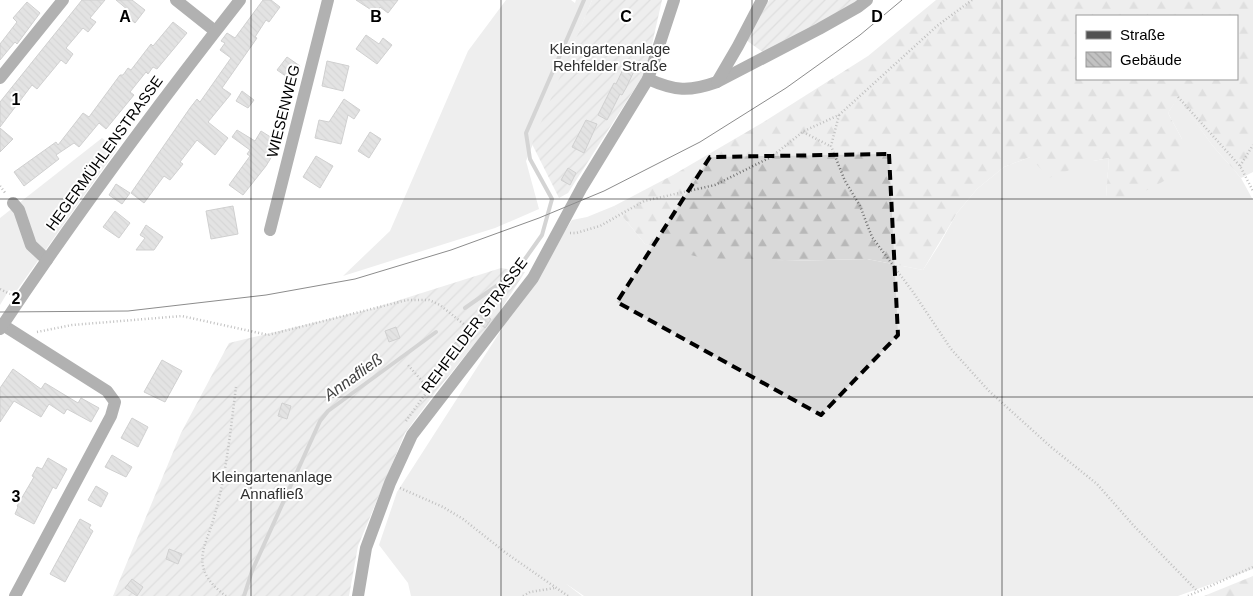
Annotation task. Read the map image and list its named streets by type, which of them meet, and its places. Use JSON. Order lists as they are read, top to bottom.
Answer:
{
  "streets": {
    "street": ["WIESENWEG", "HEGERMÜHLENSTRASSE", "REHFELDER STRASSE"]
  },
  "water": ["Annafließ"],
  "parks": ["Kleingartenanlage Rehfelder Straße", "Kleingartenanlage Annafließ"],
  "legend": ["Straße", "Gebäude"],
  "grid": {
    "columns": [
      "A",
      "B",
      "C",
      "D"
    ],
    "rows": ["1", "2", "3"]
  }
}
